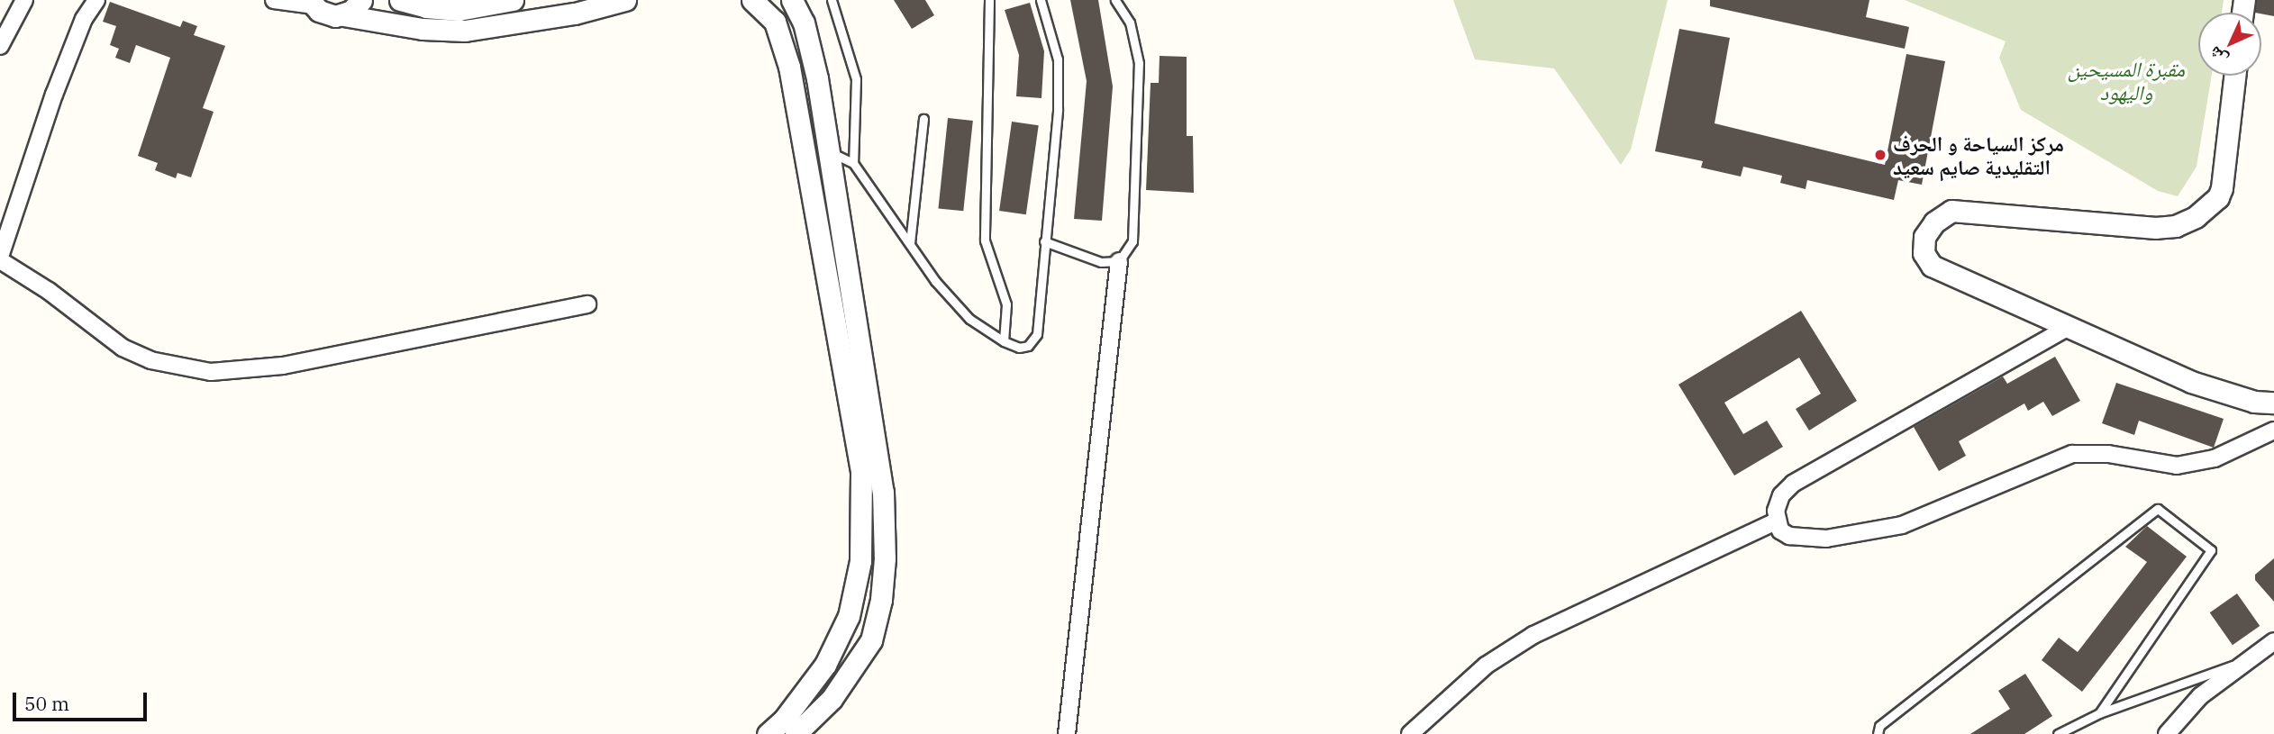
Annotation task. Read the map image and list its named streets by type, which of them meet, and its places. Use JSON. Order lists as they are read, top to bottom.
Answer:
{
  "parks": ["مقبرة المسيحين واليهود"],
  "places": ["مركز السياحة و الحرف التقليدية صايم سعيد"],
  "scale_bar": "50 m",
  "north": "bottom left"
}
